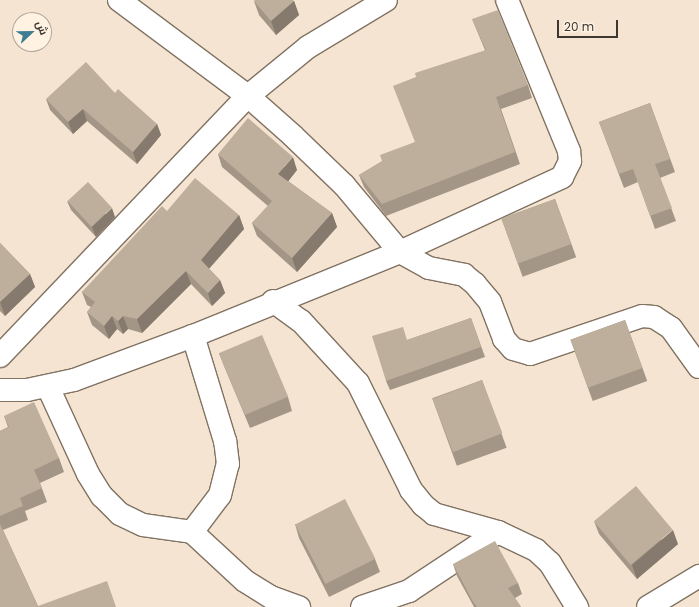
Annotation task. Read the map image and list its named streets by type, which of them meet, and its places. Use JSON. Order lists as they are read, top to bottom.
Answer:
{
  "scale_bar": "20 m",
  "north": "right"
}
